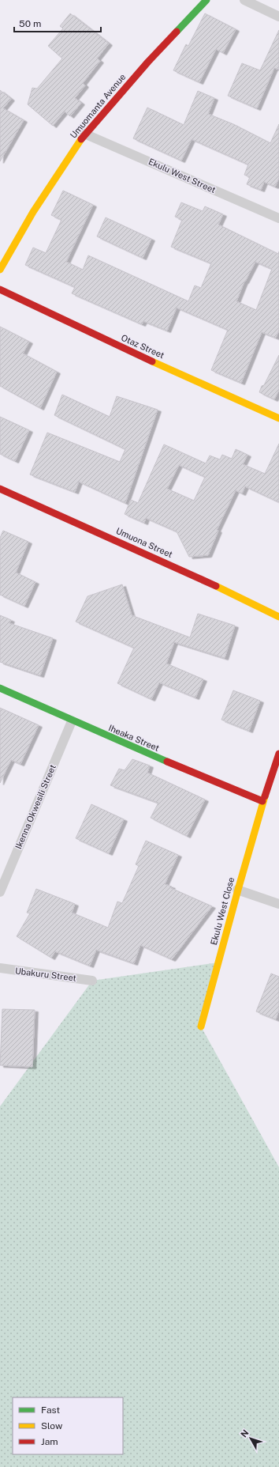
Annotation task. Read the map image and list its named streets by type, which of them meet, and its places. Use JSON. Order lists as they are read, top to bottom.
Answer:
{
  "streets": {
    "street": [
      "Umuomanta Avenue",
      "Ekulu West Street",
      "Otaz Street",
      "Umuona Street",
      "Iheaka Street",
      "Ikenna Okwesili Street",
      "Ekulu West Close",
      "Ubakuru Street"
    ]
  },
  "crossings": [
    ["Umuomanta Avenue", "Ekulu West Street"],
    ["Iheaka Street", "Ikenna Okwesili Street"],
    ["Iheaka Street", "Ekulu West Close"]
  ],
  "legend": ["Fast", "Slow", "Jam"],
  "scale_bar": "50 m",
  "north": "top left"
}
